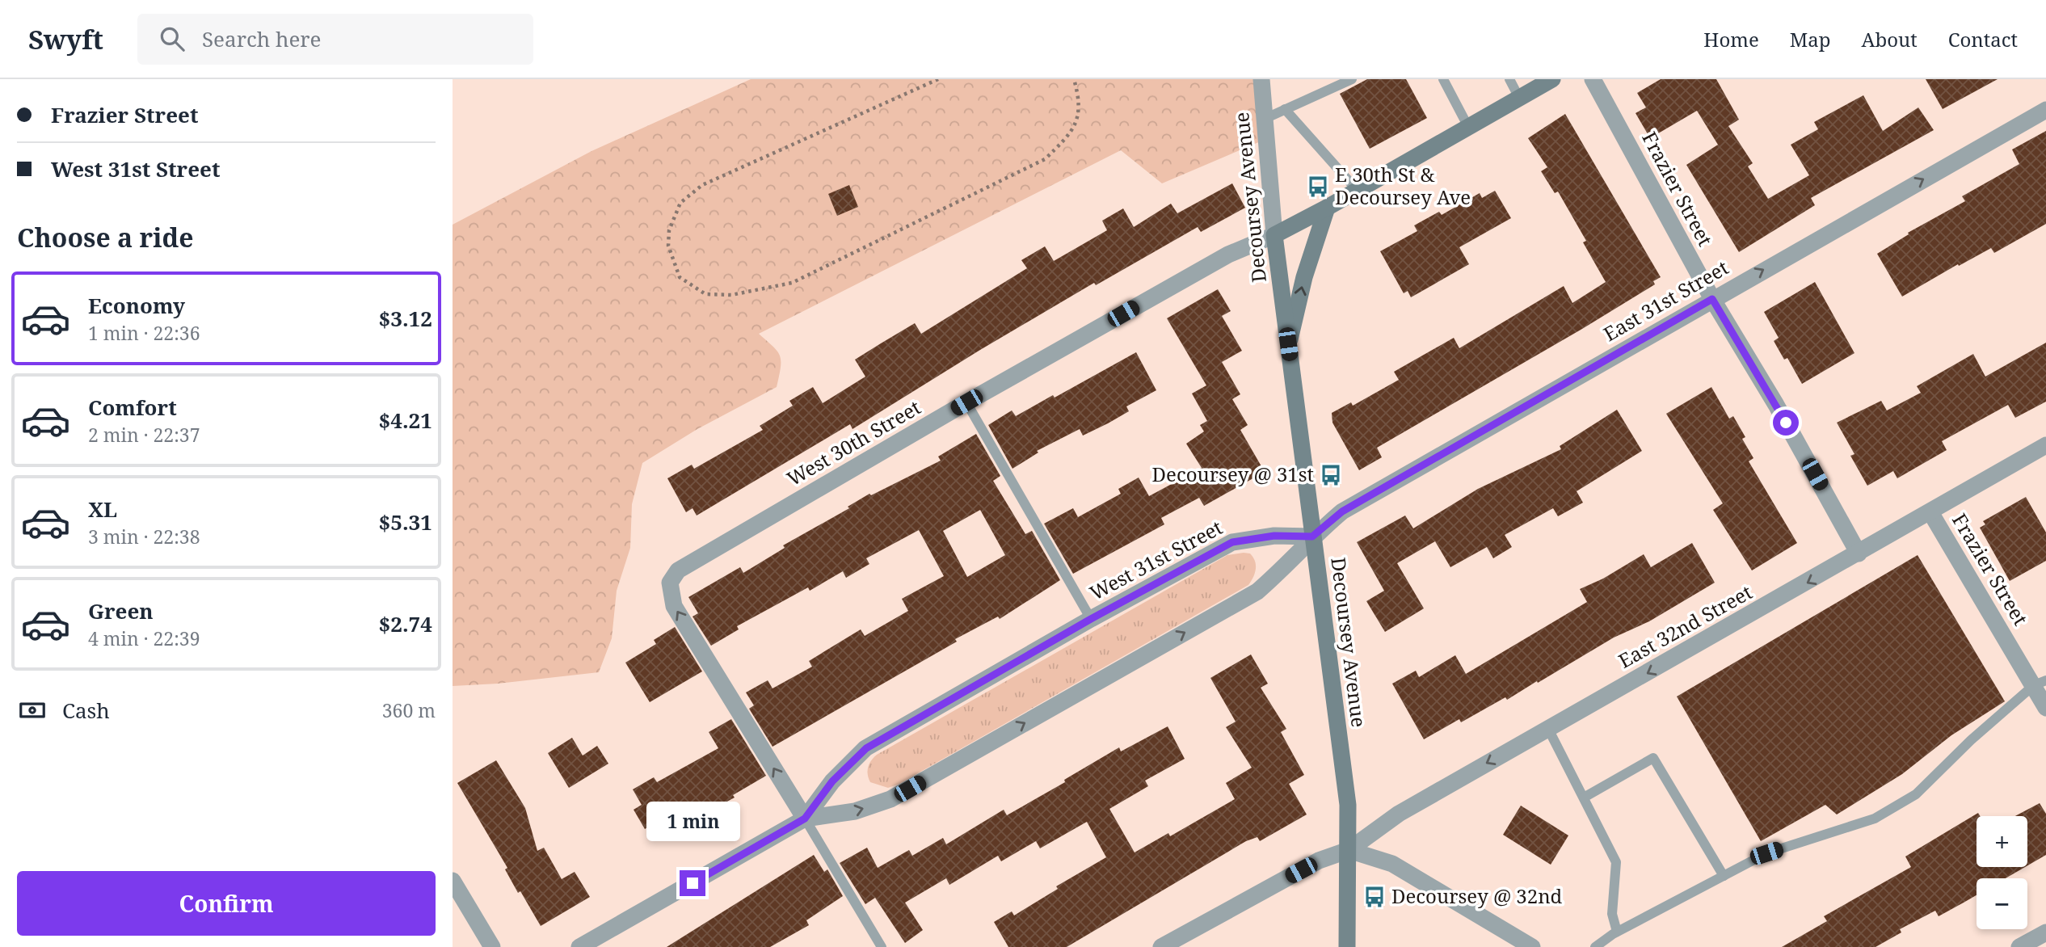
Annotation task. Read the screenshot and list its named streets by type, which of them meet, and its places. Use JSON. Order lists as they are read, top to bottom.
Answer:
{
  "streets": {
    "main road": ["Decoursey Avenue"],
    "street": [
      "Frazier Street",
      "East 31st Street",
      "West 30th Street",
      "West 31st Street",
      "East 32nd Street"
    ]
  },
  "crossings": [
    ["Frazier Street", "East 31st Street"],
    ["Frazier Street", "East 32nd Street"],
    ["Decoursey Avenue", "East 31st Street"],
    ["Decoursey Avenue", "West 30th Street"],
    ["Decoursey Avenue", "West 31st Street"],
    ["Decoursey Avenue", "East 32nd Street"],
    ["East 31st Street", "West 31st Street"],
    ["West 30th Street", "West 31st Street"]
  ],
  "one_way": ["East 31st Street", "East 32nd Street"],
  "places": {
    "bus stop": ["E 30th St & Decoursey Ave", "Decoursey @ 31st", "Decoursey @ 32nd"]
  },
  "page": {
    "header": "Swyft",
    "search": "Search here",
    "nav": [
      "Home",
      "Map",
      "About",
      "Contact"
    ],
    "banner": ["Frazier Street", "West 31st Street"],
    "heading": "Choose a ride",
    "list": [
      {
        "name": "Economy",
        "note": "1 min · 22:36",
        "value": "$3.12"
      },
      {
        "name": "Comfort",
        "note": "2 min · 22:37",
        "value": "$4.21"
      },
      {
        "name": "XL",
        "note": "3 min · 22:38",
        "value": "$5.31"
      },
      {
        "name": "Green",
        "note": "4 min · 22:39",
        "value": "$2.74"
      }
    ],
    "pay": ["Cash", "360 m"],
    "bubble": "1 min",
    "map_buttons": ["+", "−"],
    "buttons": "Confirm"
  }
}
